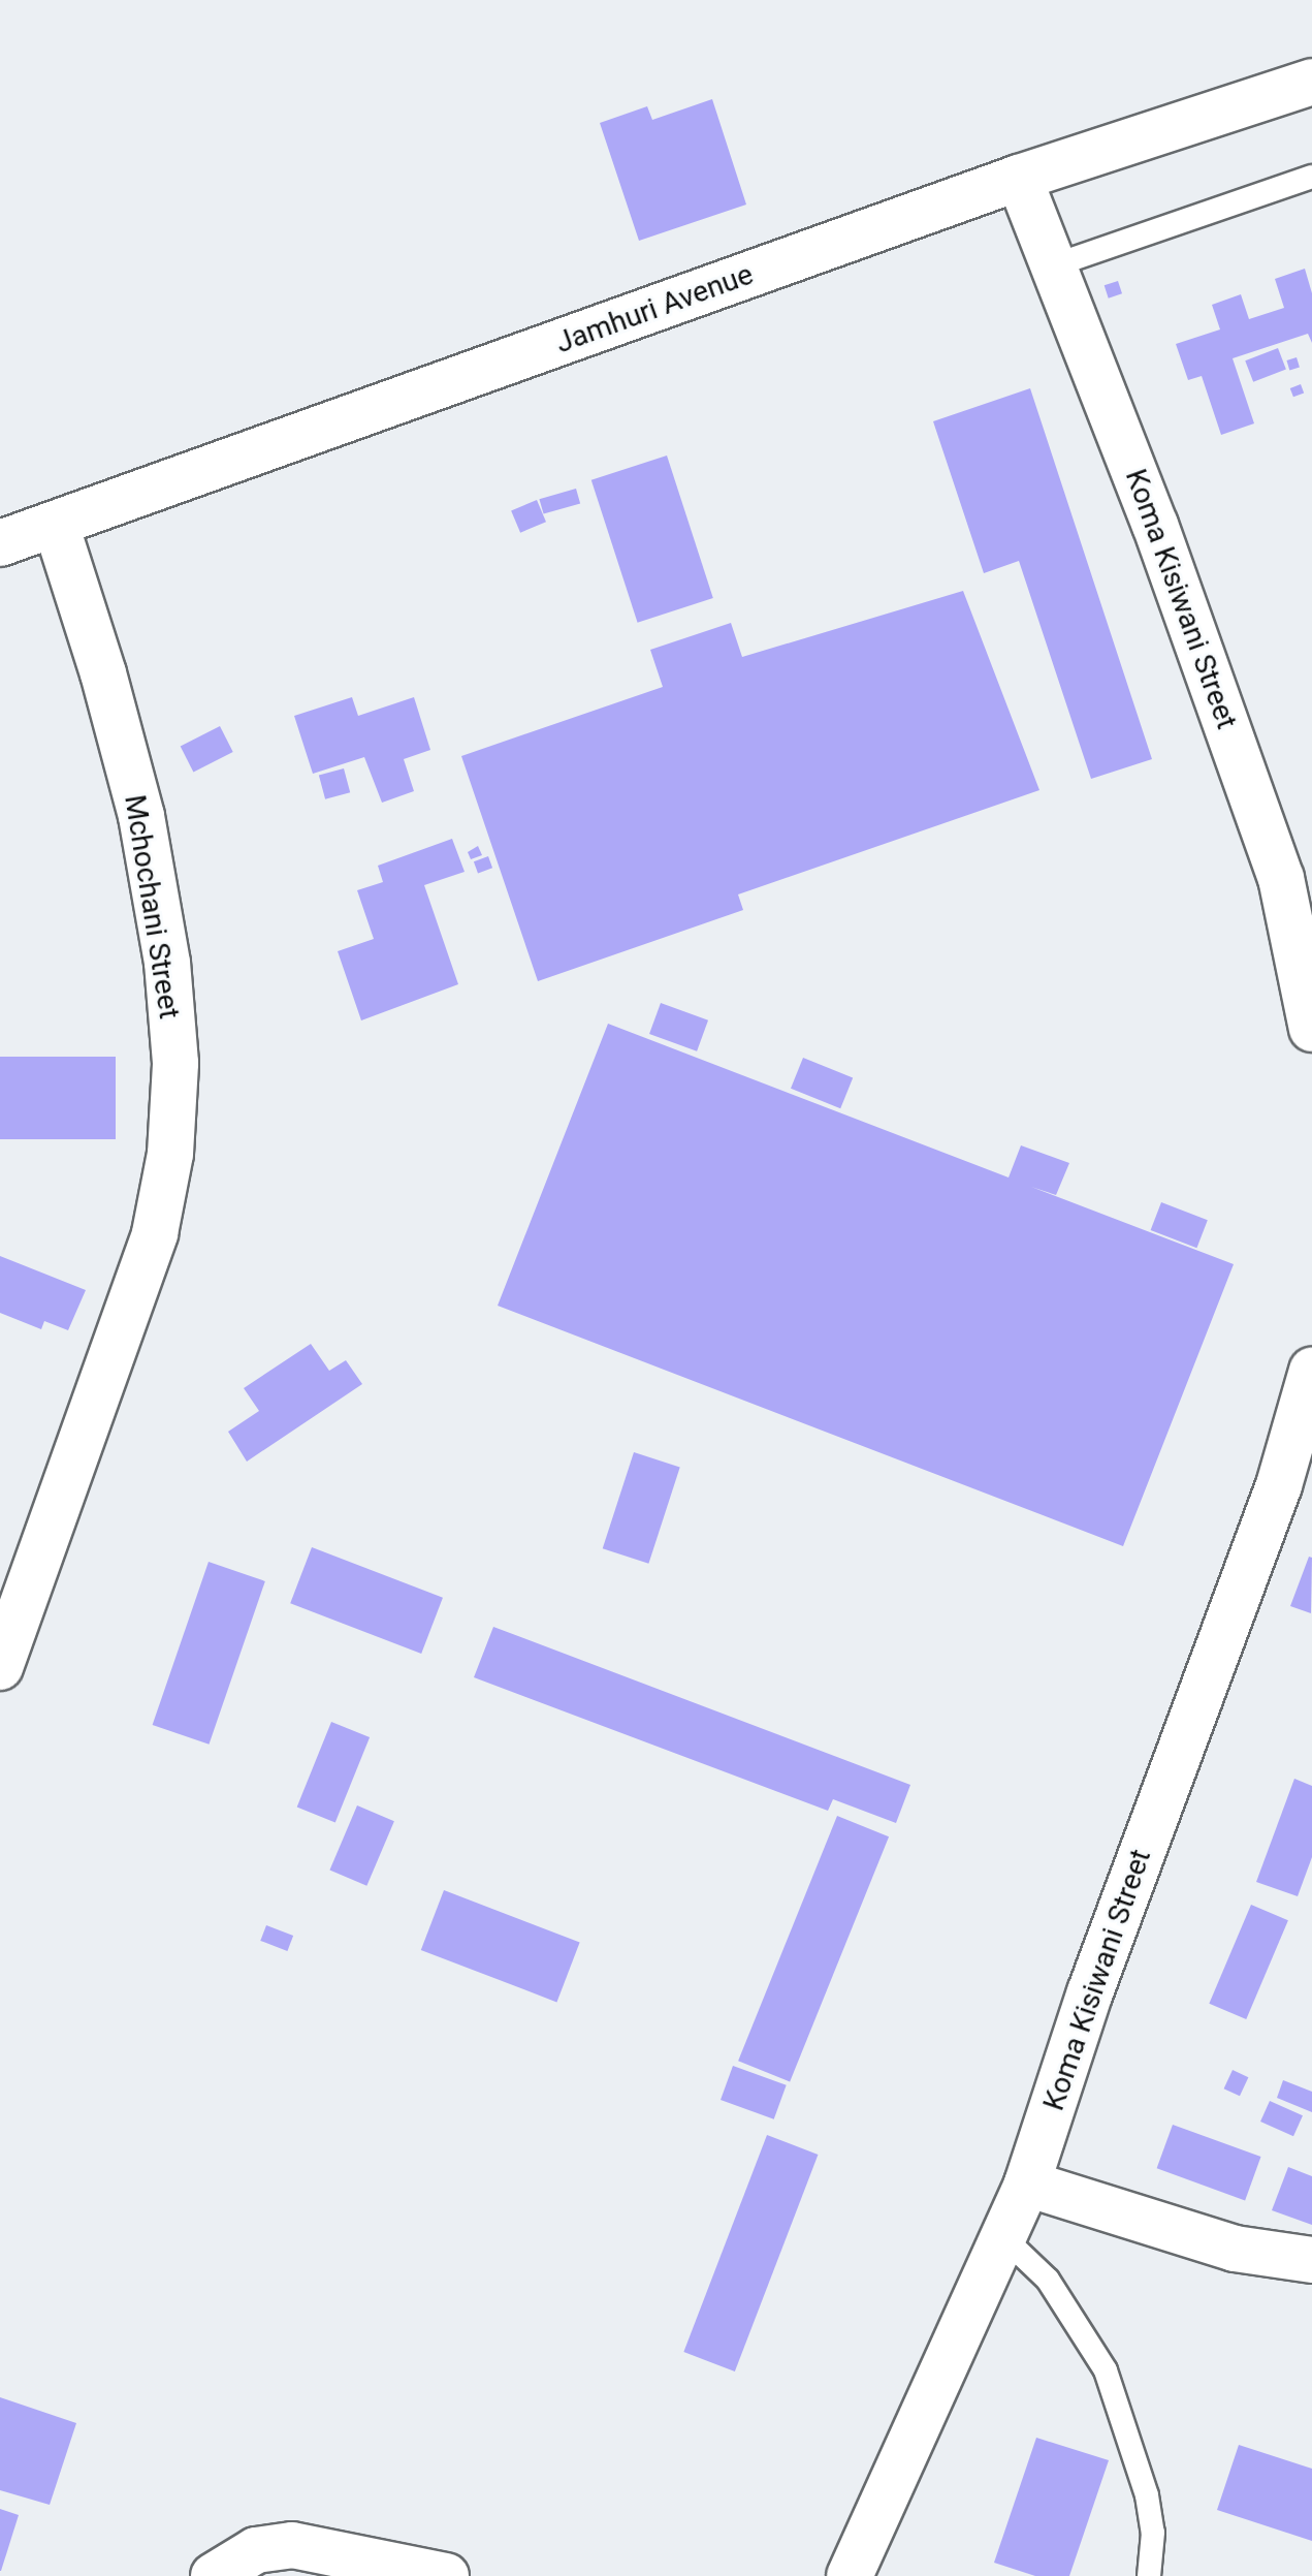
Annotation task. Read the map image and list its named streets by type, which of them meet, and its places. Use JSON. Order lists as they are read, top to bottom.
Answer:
{
  "streets": {
    "street": ["Jamhuri Avenue", "Koma Kisiwani Street", "Mchochani Street"]
  },
  "crossings": [
    ["Jamhuri Avenue", "Koma Kisiwani Street"],
    ["Jamhuri Avenue", "Mchochani Street"]
  ]
}
